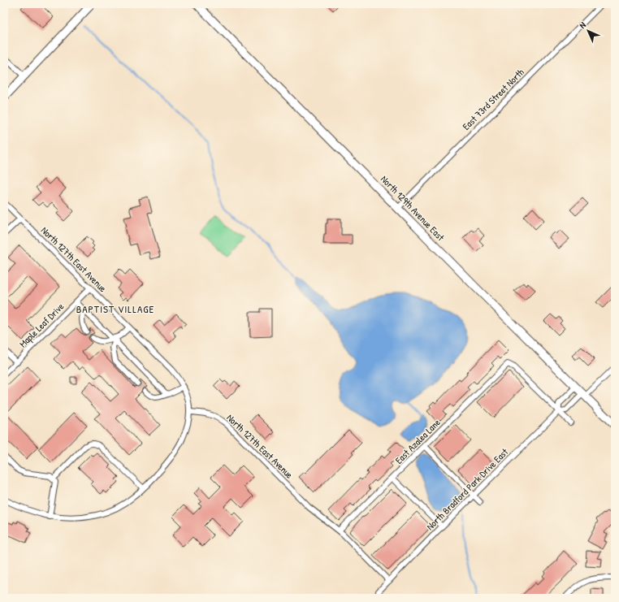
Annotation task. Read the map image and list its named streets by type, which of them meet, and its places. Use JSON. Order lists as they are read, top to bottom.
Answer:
{
  "streets": {
    "street": [
      "East 73rd Street North",
      "North 129th Avenue East",
      "North 127th East Avenue",
      "Maple Leaf Drive",
      "East Azalea Lane",
      "North Bradford Park Drive East"
    ]
  },
  "crossings": [
    ["East 73rd Street North", "North 129th Avenue East"],
    ["North 129th Avenue East", "North Bradford Park Drive East"],
    ["North 127th East Avenue", "Maple Leaf Drive"],
    ["North 127th East Avenue", "East Azalea Lane"],
    ["North 127th East Avenue", "North Bradford Park Drive East"],
    ["East Azalea Lane", "North Bradford Park Drive East"]
  ],
  "districts": ["BAPTIST VILLAGE"],
  "north": "top left"
}
